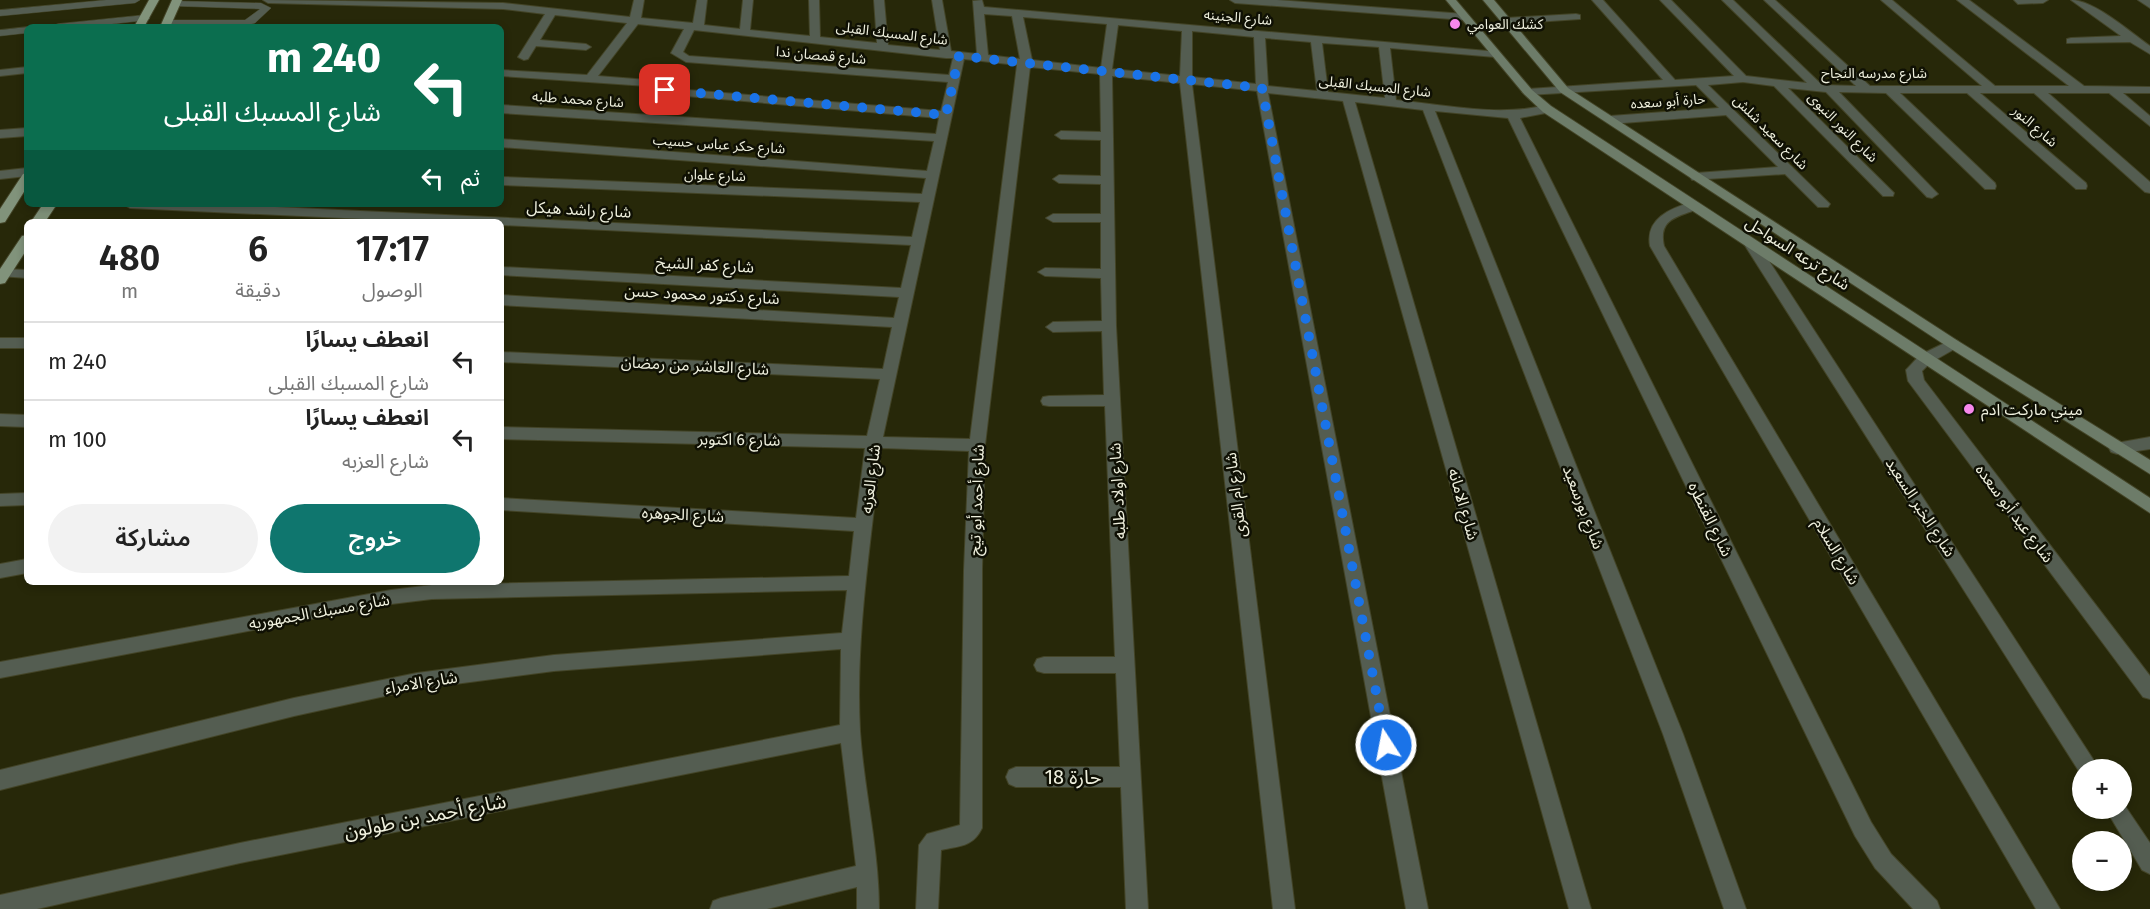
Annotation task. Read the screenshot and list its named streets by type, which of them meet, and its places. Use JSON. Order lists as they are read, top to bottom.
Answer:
{
  "streets": {
    "main road": ["شارع ترعه السواحل"],
    "street": [
      "شارع الجنينه",
      "شارع المسبك القبلى",
      "شارع قمصان ندا",
      "شارع مدرسه النجاح",
      "شارع محمد طلبه",
      "حارة أبو سعده",
      "شارع النور",
      "شارع النور النبوى",
      "شارع سعيد شلش",
      "شارع حكر عباس حسيب",
      "شارع علوان",
      "شارع راشد هيكل",
      "شارع كفر الشيخ",
      "شارع دكتور محمود حسن",
      "شارع العاشر من رمضان",
      "شارع 6 اكتوبر",
      "شارع العزبه",
      "شارع اولاد طلبه",
      "شارع ام القرى",
      "شارع أحمد أبو تيج",
      "شارع الامانه",
      "شارع بورسعيد",
      "شارع الخبر السعيد",
      "شارع عيد أبو سعده",
      "شارع الجوهره",
      "شارع القنطره",
      "شارع السلام",
      "شارع مسبك الجمهوريه",
      "شارع الامراء",
      "حارة 18",
      "شارع أحمد بن طولون"
    ]
  },
  "crossings": [
    ["شارع الجنينه", "شارع ترعه السواحل"],
    ["شارع الجنينه", "شارع اولاد طلبه"],
    ["شارع الجنينه", "شارع ام القرى"],
    ["شارع الجنينه", "شارع أحمد أبو تيج"],
    ["شارع المسبك القبلى", "شارع قمصان ندا"],
    ["شارع المسبك القبلى", "شارع ترعه السواحل"],
    ["شارع المسبك القبلى", "شارع العزبه"],
    ["شارع المسبك القبلى", "شارع اولاد طلبه"],
    ["شارع المسبك القبلى", "شارع ام القرى"],
    ["شارع المسبك القبلى", "شارع أحمد أبو تيج"],
    ["شارع المسبك القبلى", "شارع الامانه"],
    ["شارع المسبك القبلى", "شارع بورسعيد"],
    ["شارع المسبك القبلى", "شارع القنطره"],
    ["شارع قمصان ندا", "شارع العزبه"],
    ["شارع مدرسه النجاح", "شارع النور"],
    ["شارع مدرسه النجاح", "شارع النور النبوى"],
    ["شارع مدرسه النجاح", "شارع سعيد شلش"],
    ["شارع مدرسه النجاح", "شارع ترعه السواحل"],
    ["شارع محمد طلبه", "شارع العزبه"],
    ["حارة أبو سعده", "شارع سعيد شلش"],
    ["حارة أبو سعده", "شارع ترعه السواحل"],
    ["شارع حكر عباس حسيب", "شارع العزبه"],
    ["شارع علوان", "شارع العزبه"],
    ["شارع راشد هيكل", "شارع العزبه"],
    ["شارع ترعه السواحل", "شارع الخبر السعيد"],
    ["شارع ترعه السواحل", "شارع عيد أبو سعده"],
    ["شارع ترعه السواحل", "شارع السلام"],
    ["شارع كفر الشيخ", "شارع العزبه"],
    ["شارع دكتور محمود حسن", "شارع العزبه"],
    ["شارع العاشر من رمضان", "شارع العزبه"],
    ["شارع 6 اكتوبر", "شارع العزبه"],
    ["شارع 6 اكتوبر", "شارع أحمد أبو تيج"],
    ["شارع العزبه", "شارع الجوهره"],
    ["شارع العزبه", "شارع مسبك الجمهوريه"],
    ["شارع العزبه", "شارع الامراء"],
    ["شارع العزبه", "شارع أحمد بن طولون"],
    ["شارع اولاد طلبه", "حارة 18"]
  ],
  "places": ["كشك العوامي", "ميني ماركت ادم"],
  "page": {
    "turn": ["240 m", "شارع المسبك القبلى"],
    "then": "ثم",
    "eta": [
      "17:17",
      "الوصول",
      "6",
      "دقيقة",
      "480",
      "m"
    ],
    "list": [
      {
        "name": "انعطف يسارًا",
        "note": "شارع المسبك القبلى",
        "value": "240 m"
      },
      {
        "name": "انعطف يسارًا",
        "note": "شارع العزبه",
        "value": "100 m"
      }
    ],
    "buttons": ["خروج", "مشاركة"],
    "map_buttons": ["+", "−"]
  }
}
